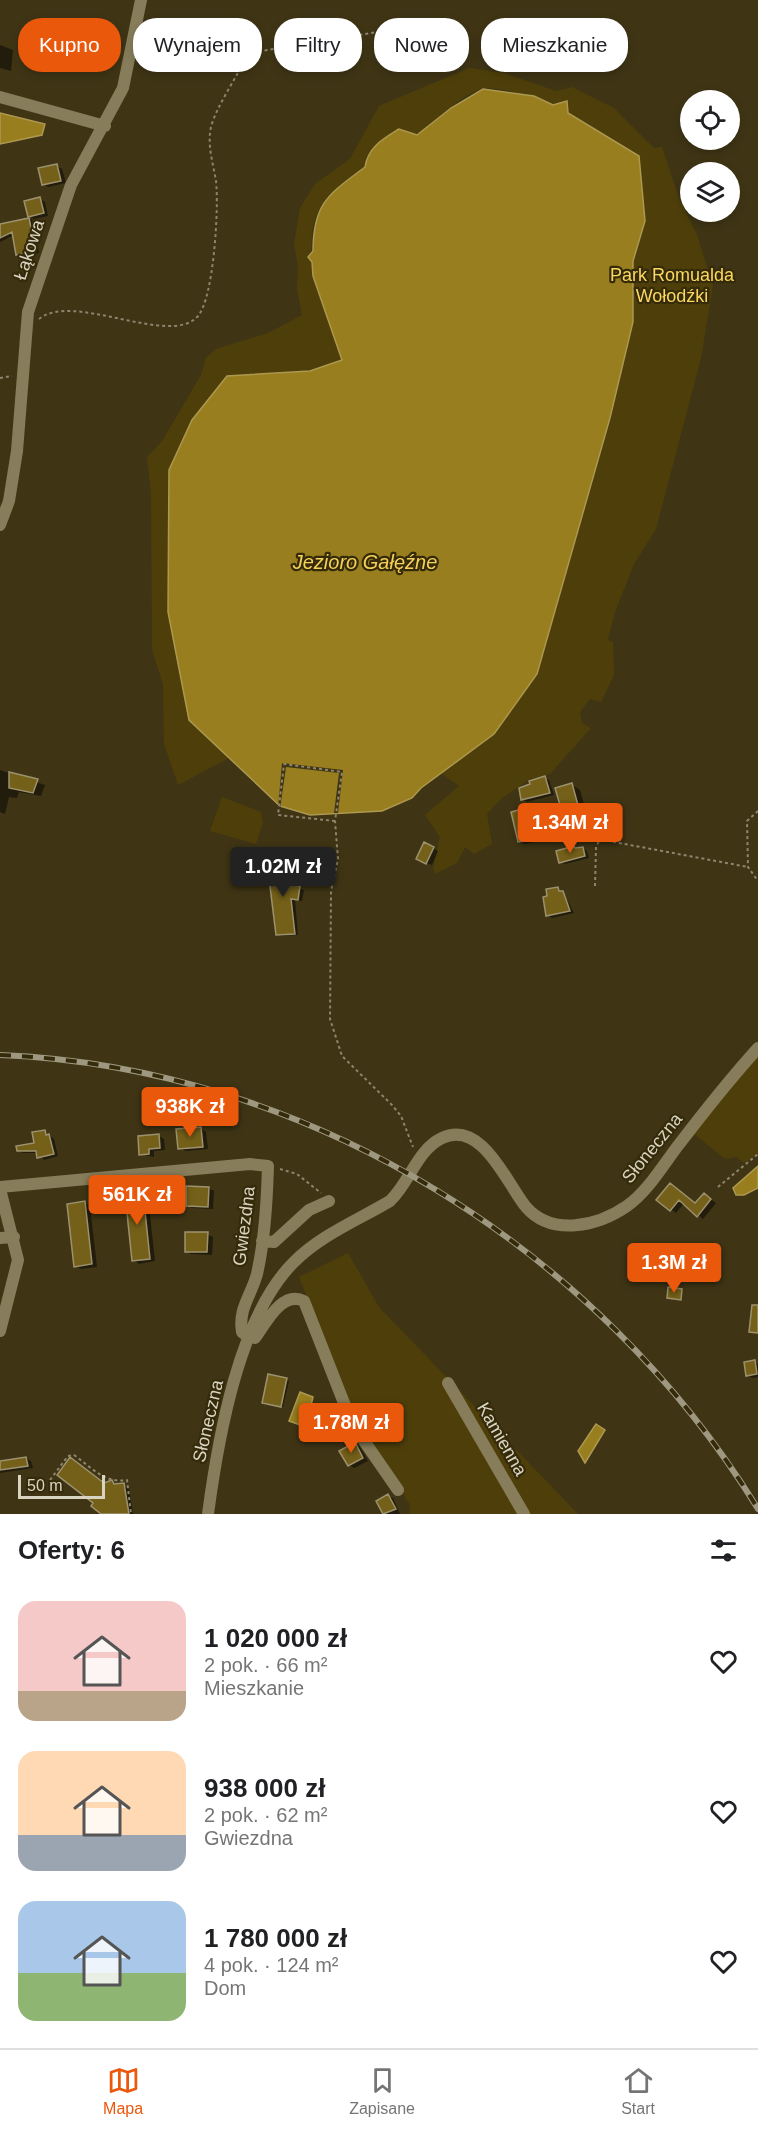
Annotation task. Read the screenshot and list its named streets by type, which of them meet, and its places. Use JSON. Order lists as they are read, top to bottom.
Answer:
{
  "streets": {
    "street": [
      "Łąkowa",
      "Słoneczna",
      "Gwiezdna",
      "Kamienna"
    ]
  },
  "crossings": [
    ["Słoneczna", "Gwiezdna"]
  ],
  "water": ["Jezioro Gałęźne"],
  "parks": ["Park Romualda Wołodźki"],
  "scale_bar": "50 m",
  "page": {
    "chip": [
      "Kupno",
      "Wynajem",
      "Filtry",
      "Nowe",
      "Mieszkanie"
    ],
    "price": [
      "1.34M zł",
      "1.02M zł",
      "938K zł",
      "561K zł",
      "1.3M zł",
      "1.78M zł"
    ],
    "scale": "50 m",
    "heading": "Oferty: 6",
    "list": [
      {
        "name": "1 020 000 zł",
        "note": "2 pok. · 66 m² · Mieszkanie"
      },
      {
        "name": "938 000 zł",
        "note": "2 pok. · 62 m² · Gwiezdna"
      },
      {
        "name": "1 780 000 zł",
        "note": "4 pok. · 124 m² · Dom"
      }
    ],
    "tabs": ["Mapa", "Zapisane", "Start"]
  }
}
